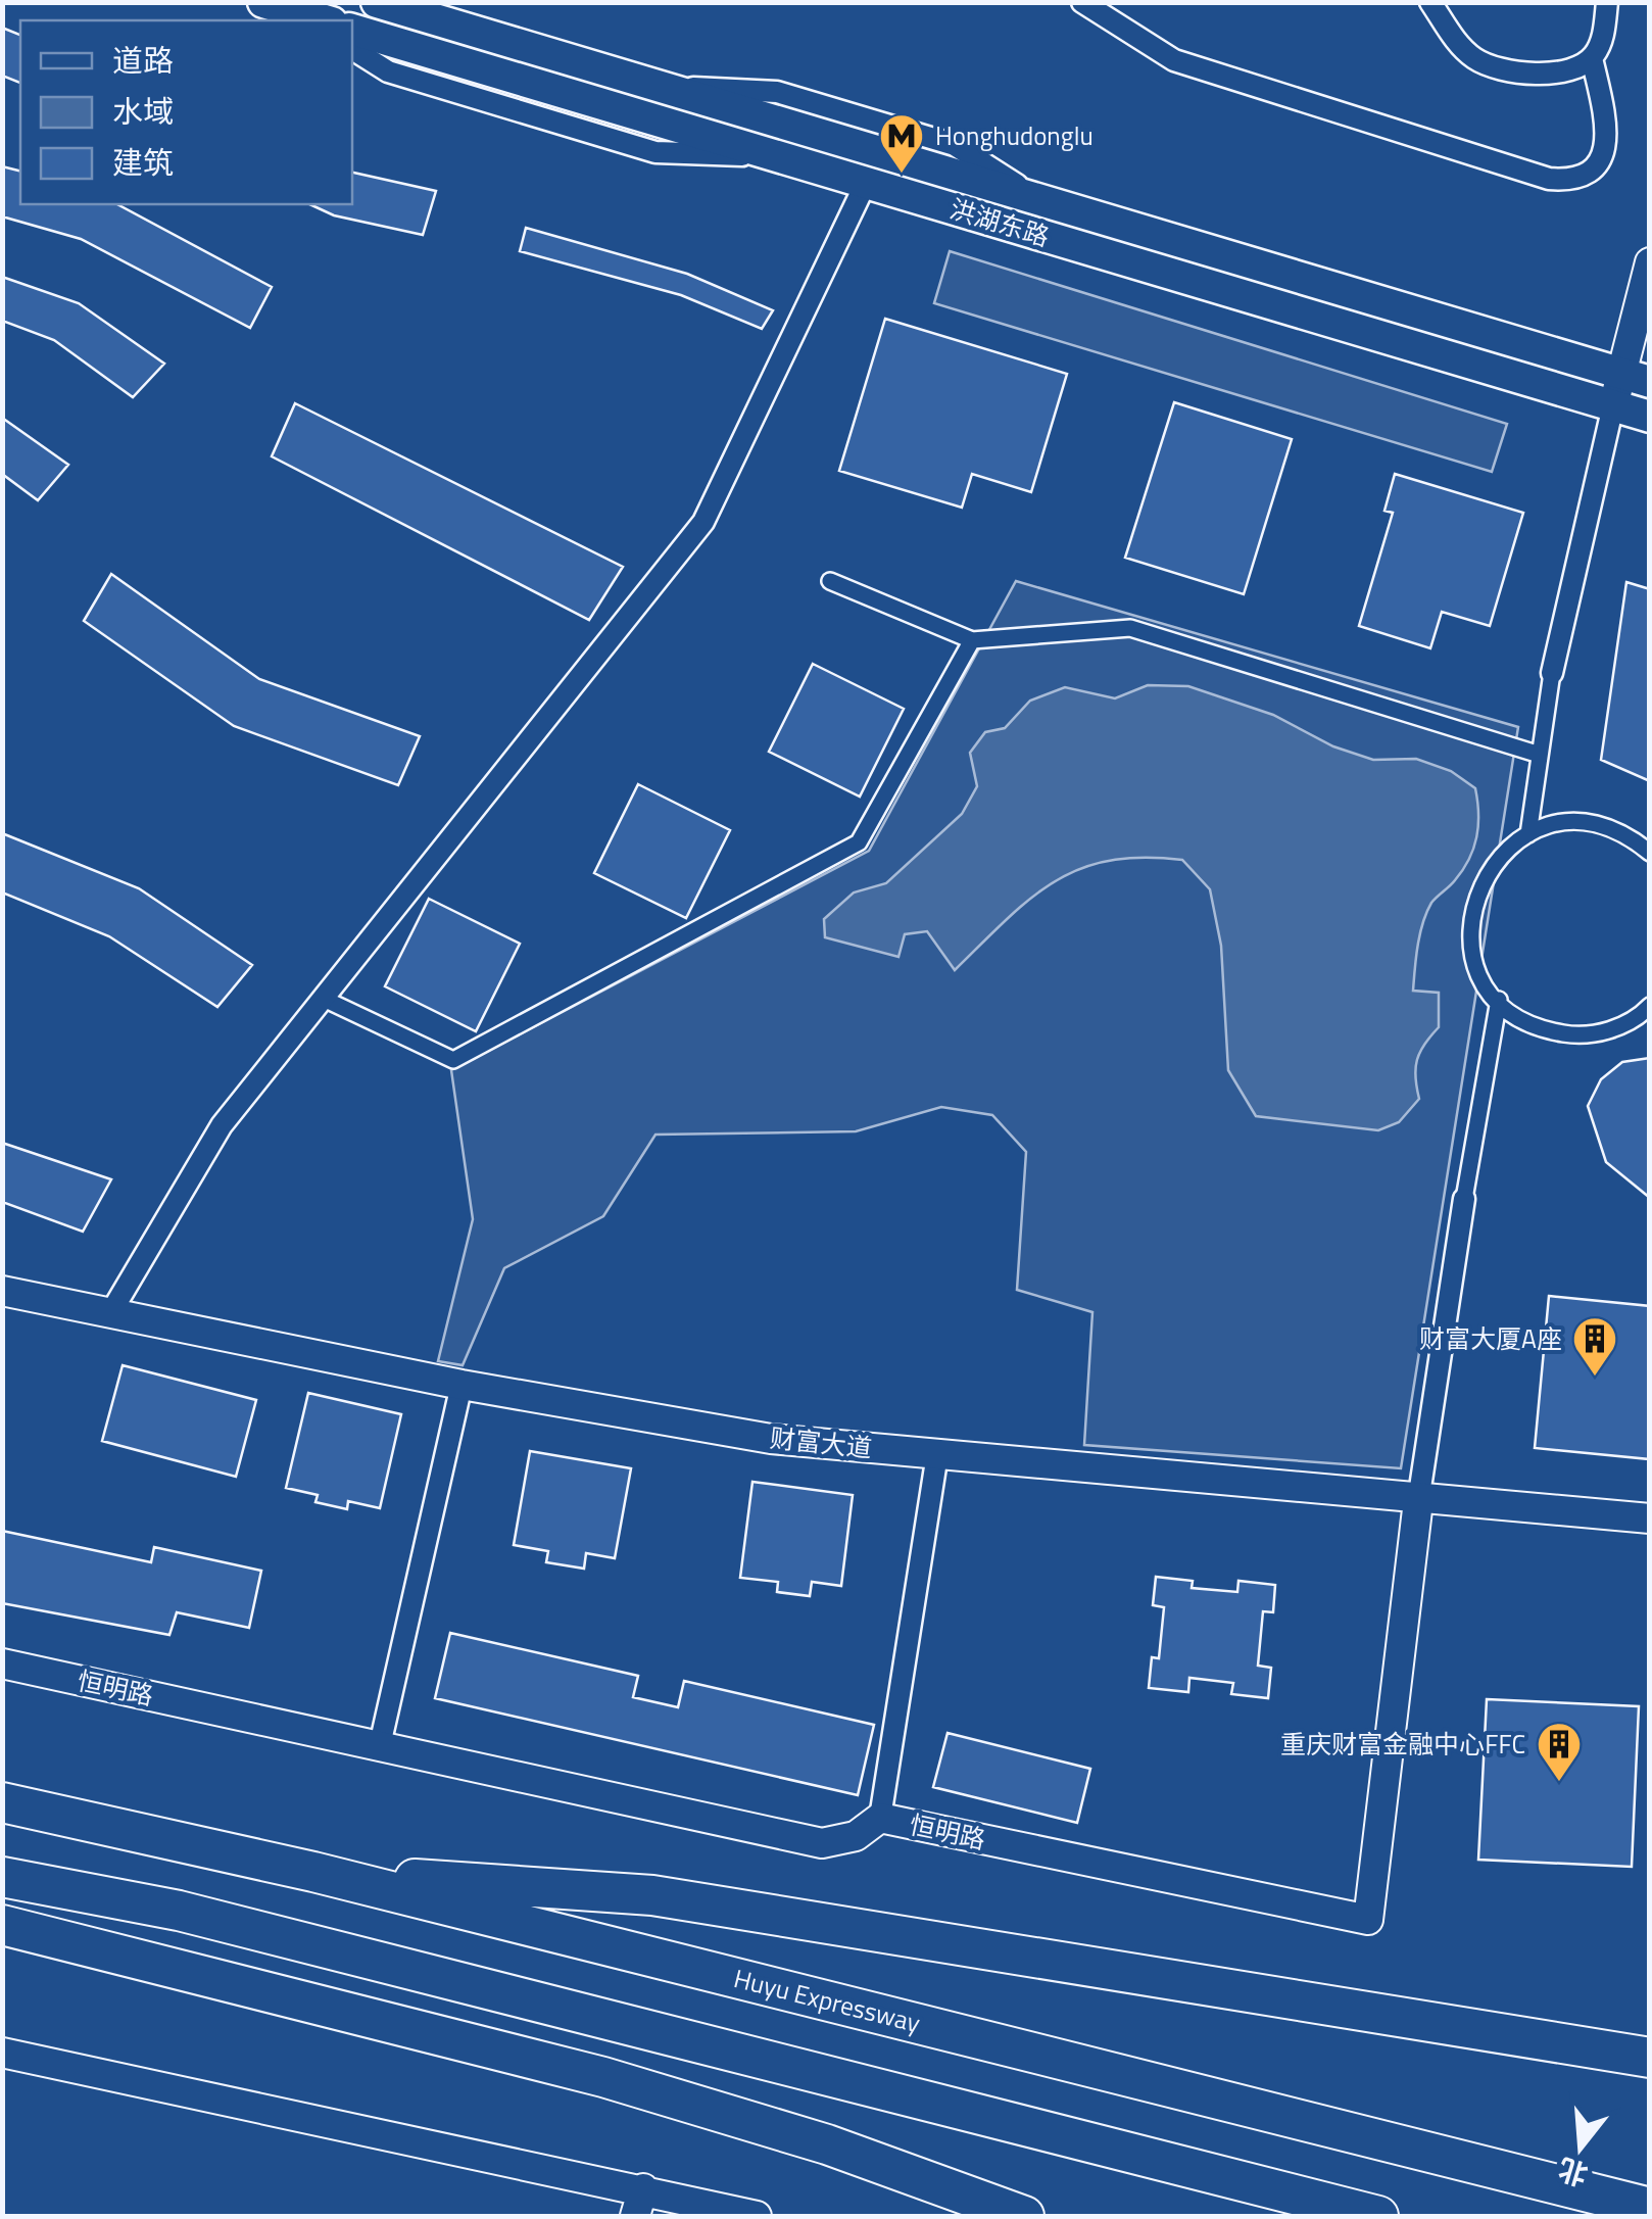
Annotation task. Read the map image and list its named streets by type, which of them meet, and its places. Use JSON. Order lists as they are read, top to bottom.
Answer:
{
  "streets": {
    "highway": ["Huyu Expressway"],
    "main road": ["洪湖东路"],
    "street": ["财富大道", "恒明路"]
  },
  "crossings": [
    ["财富大道", "恒明路"]
  ],
  "places": {
    "metro station": ["Honghudonglu"],
    "building": ["财富大厦A座", "重庆财富金融中心FFC"]
  },
  "legend": ["道路", "水域", "建筑"],
  "north": "bottom"
}
